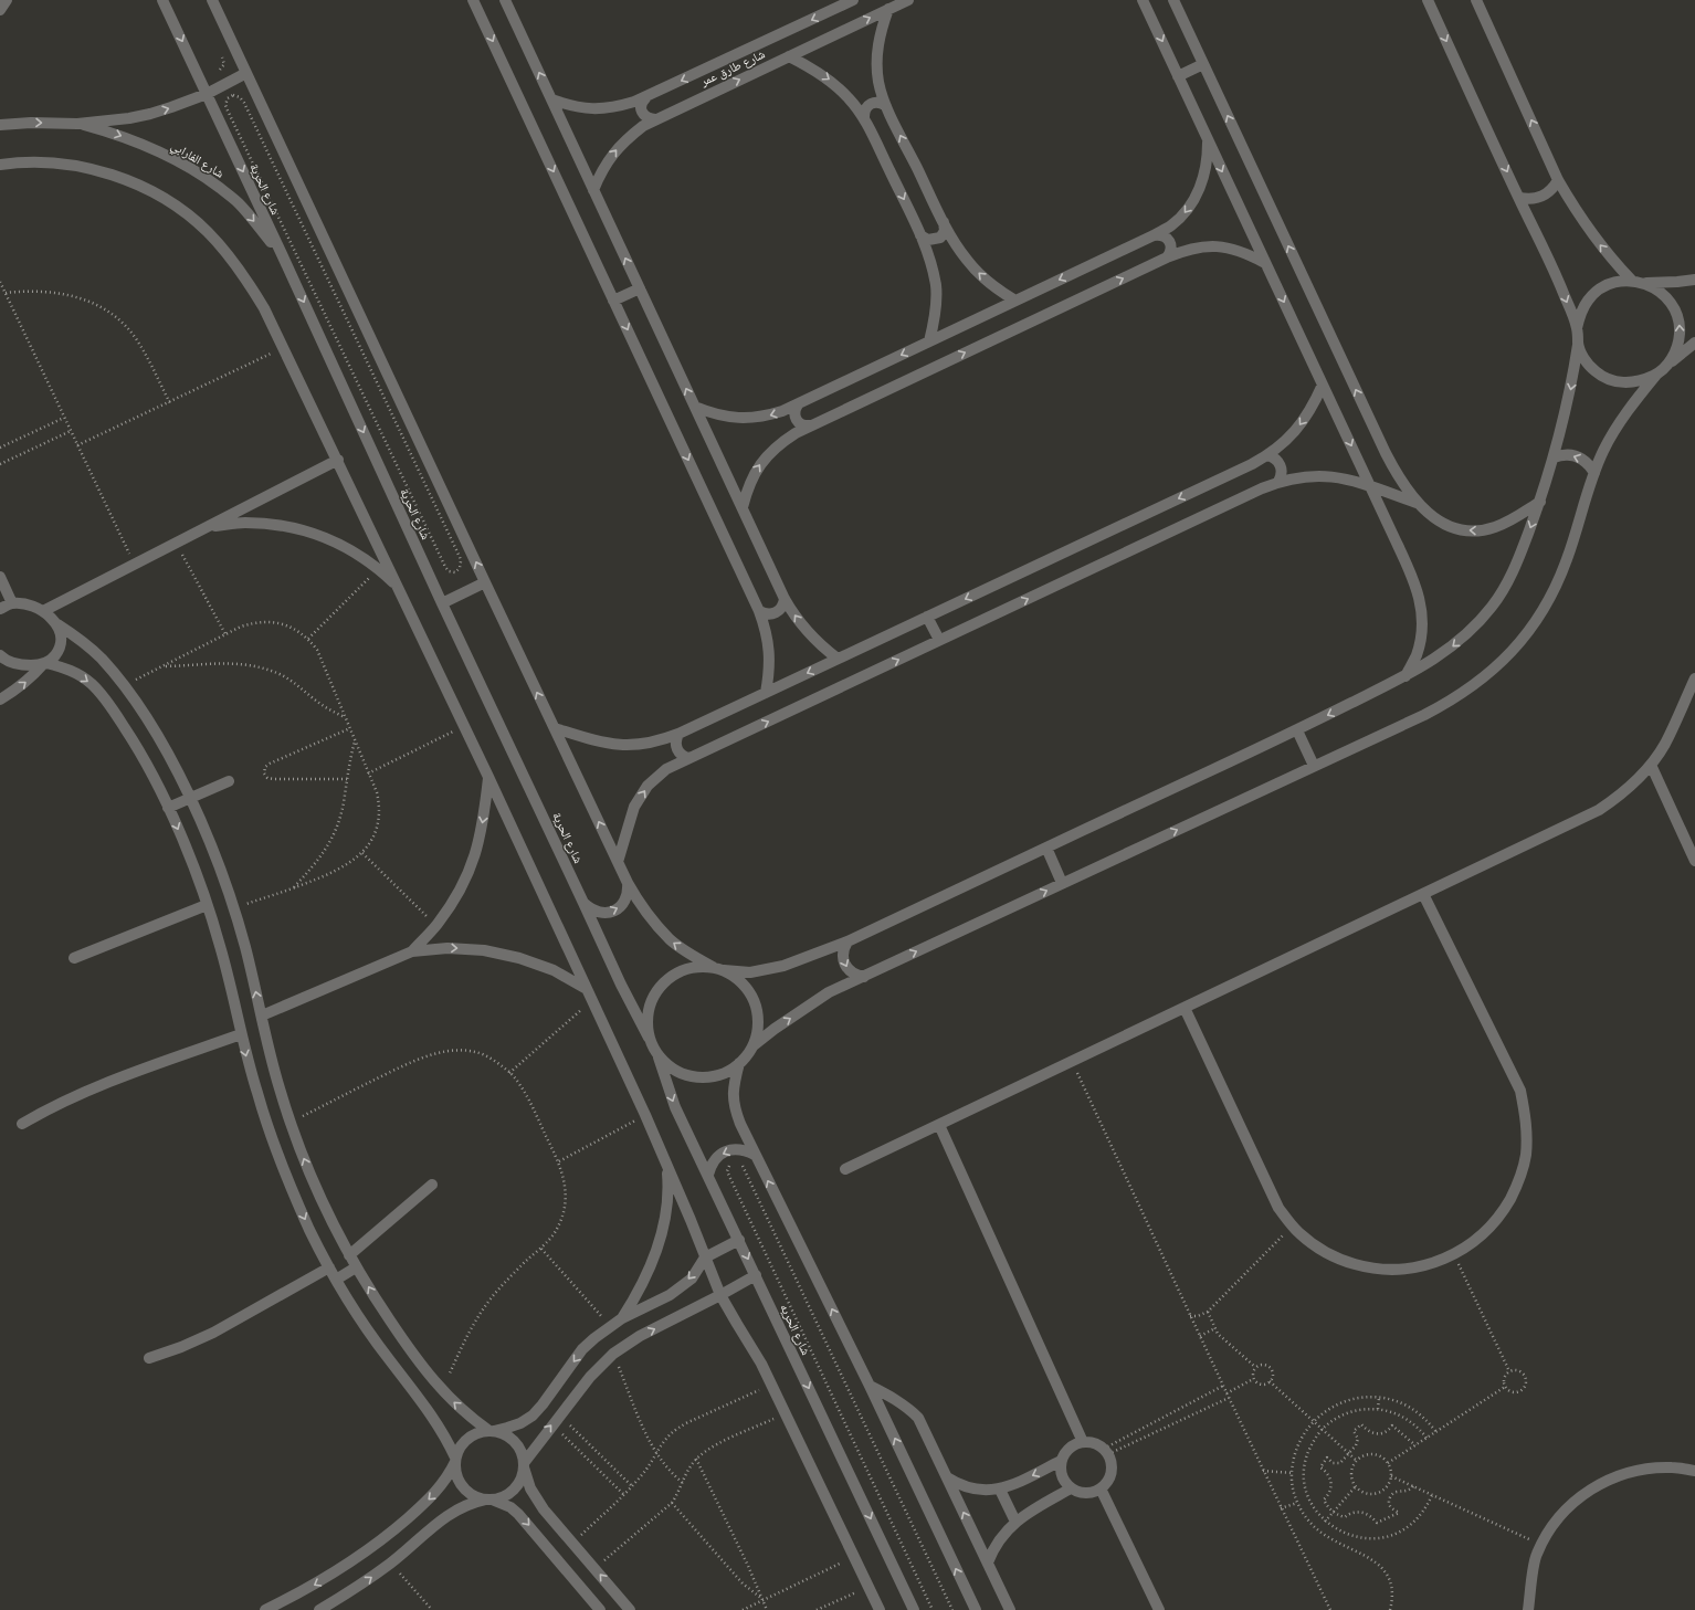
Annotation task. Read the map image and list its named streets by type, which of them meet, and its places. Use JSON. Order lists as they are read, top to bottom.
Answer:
{
  "streets": {
    "street": [
      "شارع طارق عمر",
      "شارع الفارابي",
      "شارع الحرية",
      "شارع الحريه"
    ]
  },
  "crossings": [
    ["شارع الفارابي", "شارع الحرية"],
    ["شارع الحرية", "شارع الحريه"]
  ],
  "one_way": ["شارع الفارابي"]
}
